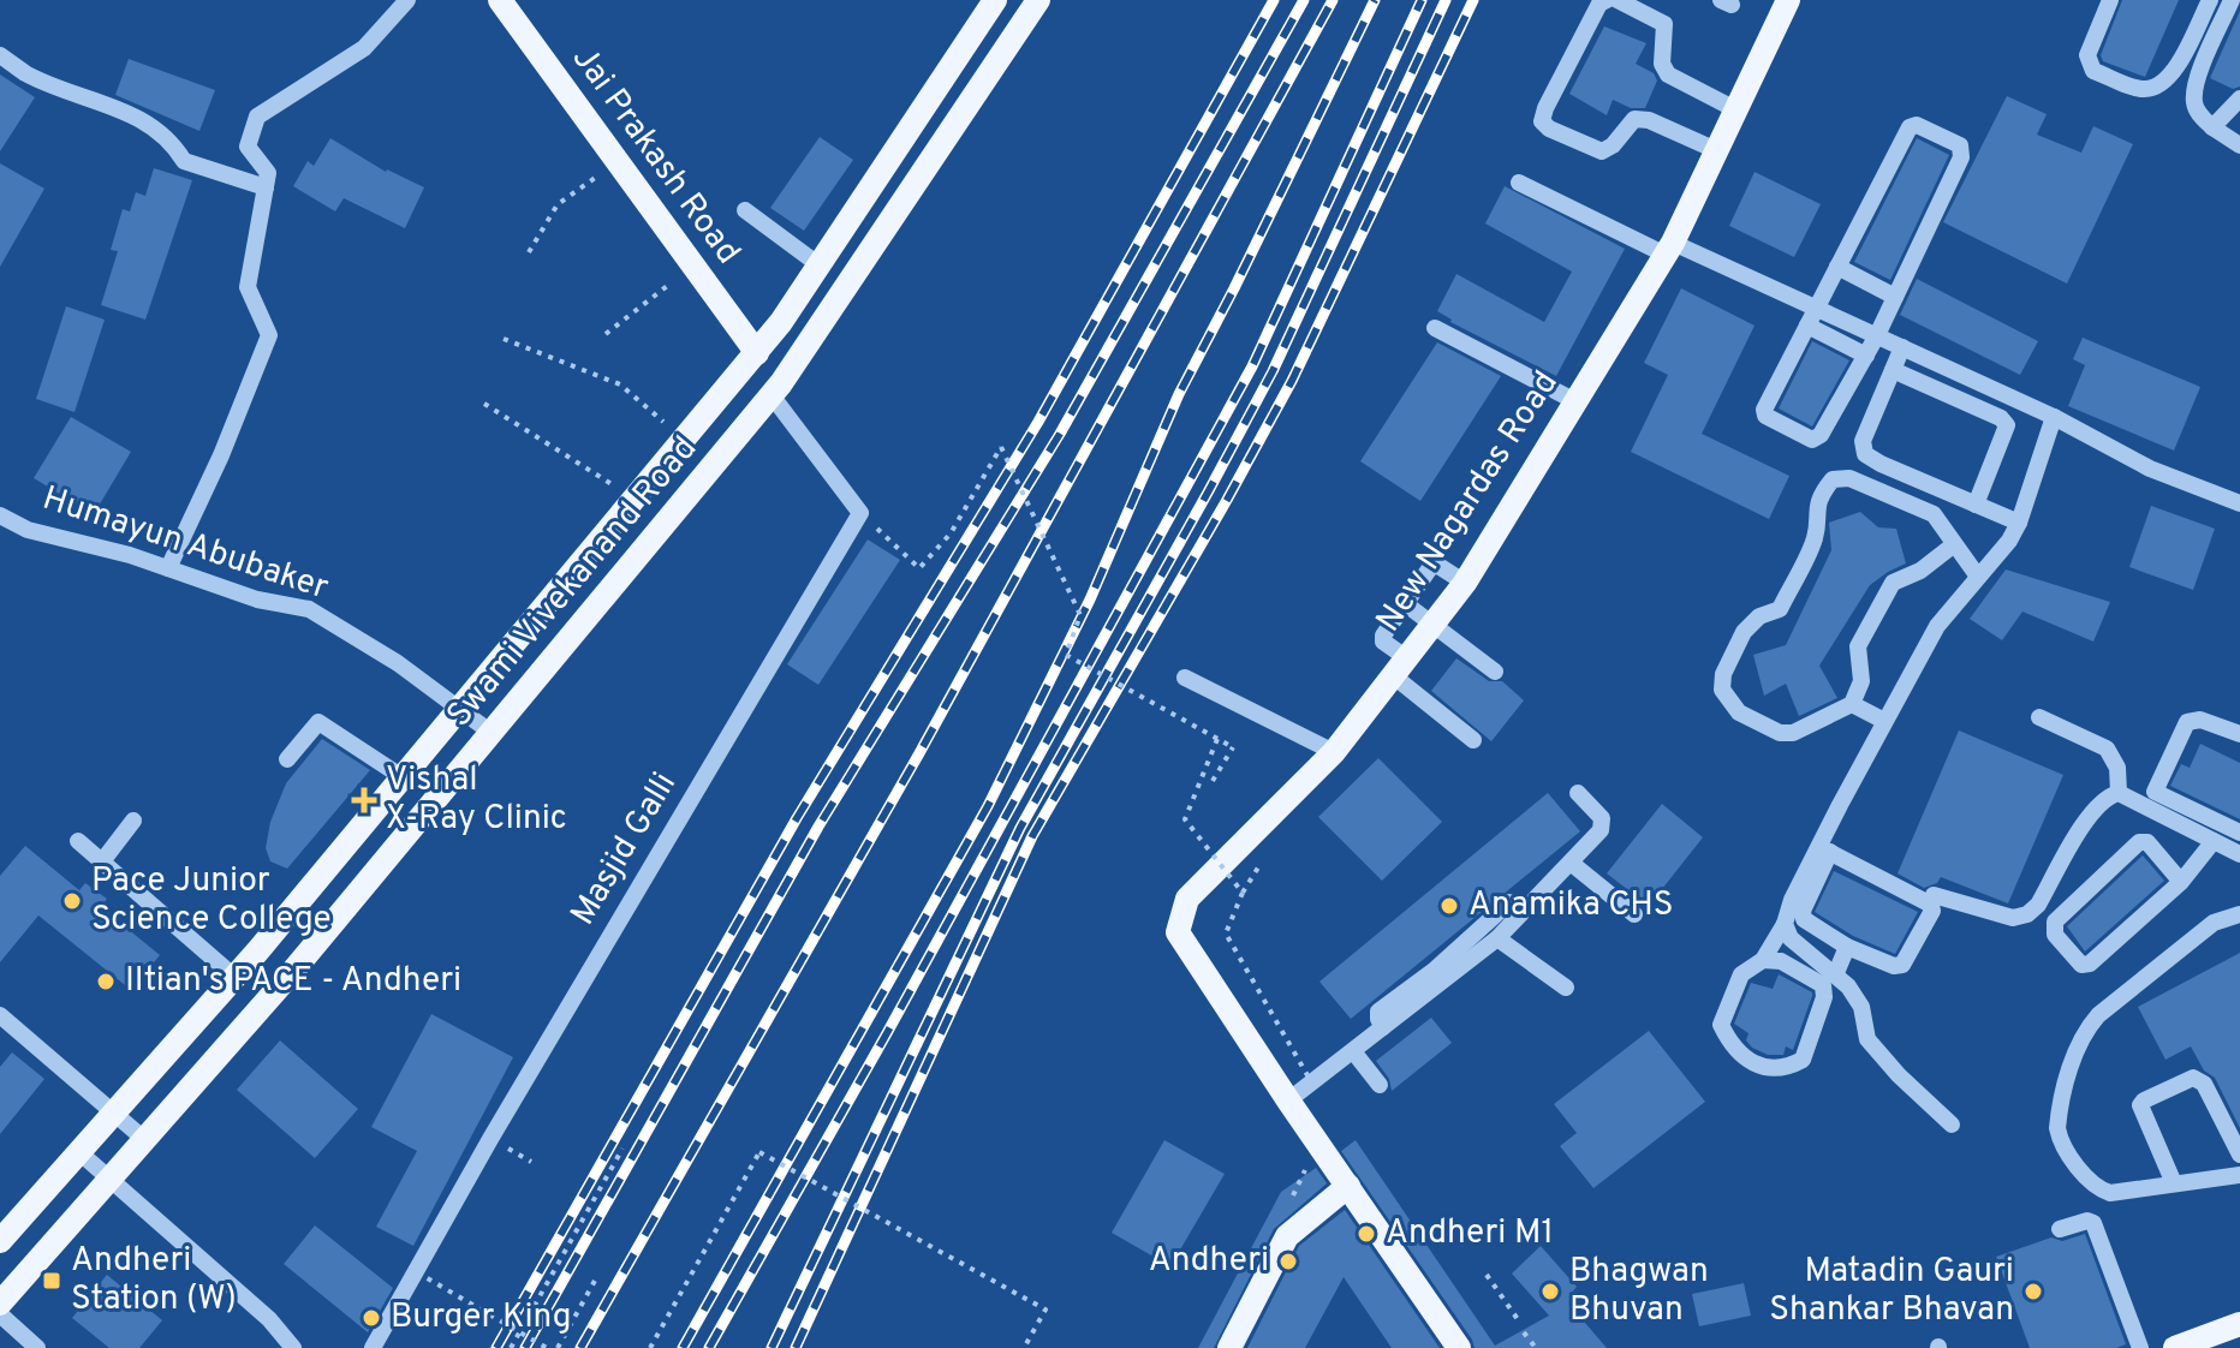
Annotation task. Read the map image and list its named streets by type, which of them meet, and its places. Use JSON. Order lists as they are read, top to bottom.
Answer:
{
  "streets": {
    "main road": ["Jai Prakash Road", "New Nagardas Road", "Swami Vivekanand Road"],
    "street": ["Humayun Abubaker", "Masjid Galli"]
  },
  "crossings": [
    ["Jai Prakash Road", "Swami Vivekanand Road"],
    ["Humayun Abubaker", "Swami Vivekanand Road"]
  ],
  "places": {
    "health": ["Vishal X-Ray Clinic"],
    "other": [
      "Pace Junior Science College",
      "Anamika CHS",
      "IItian's PACE - Andheri",
      "Andheri M1",
      "Andheri",
      "Bhagwan Bhuvan",
      "Matadin Gauri Shankar Bhavan",
      "Burger King"
    ],
    "transit": ["Andheri Station (W)"]
  }
}
